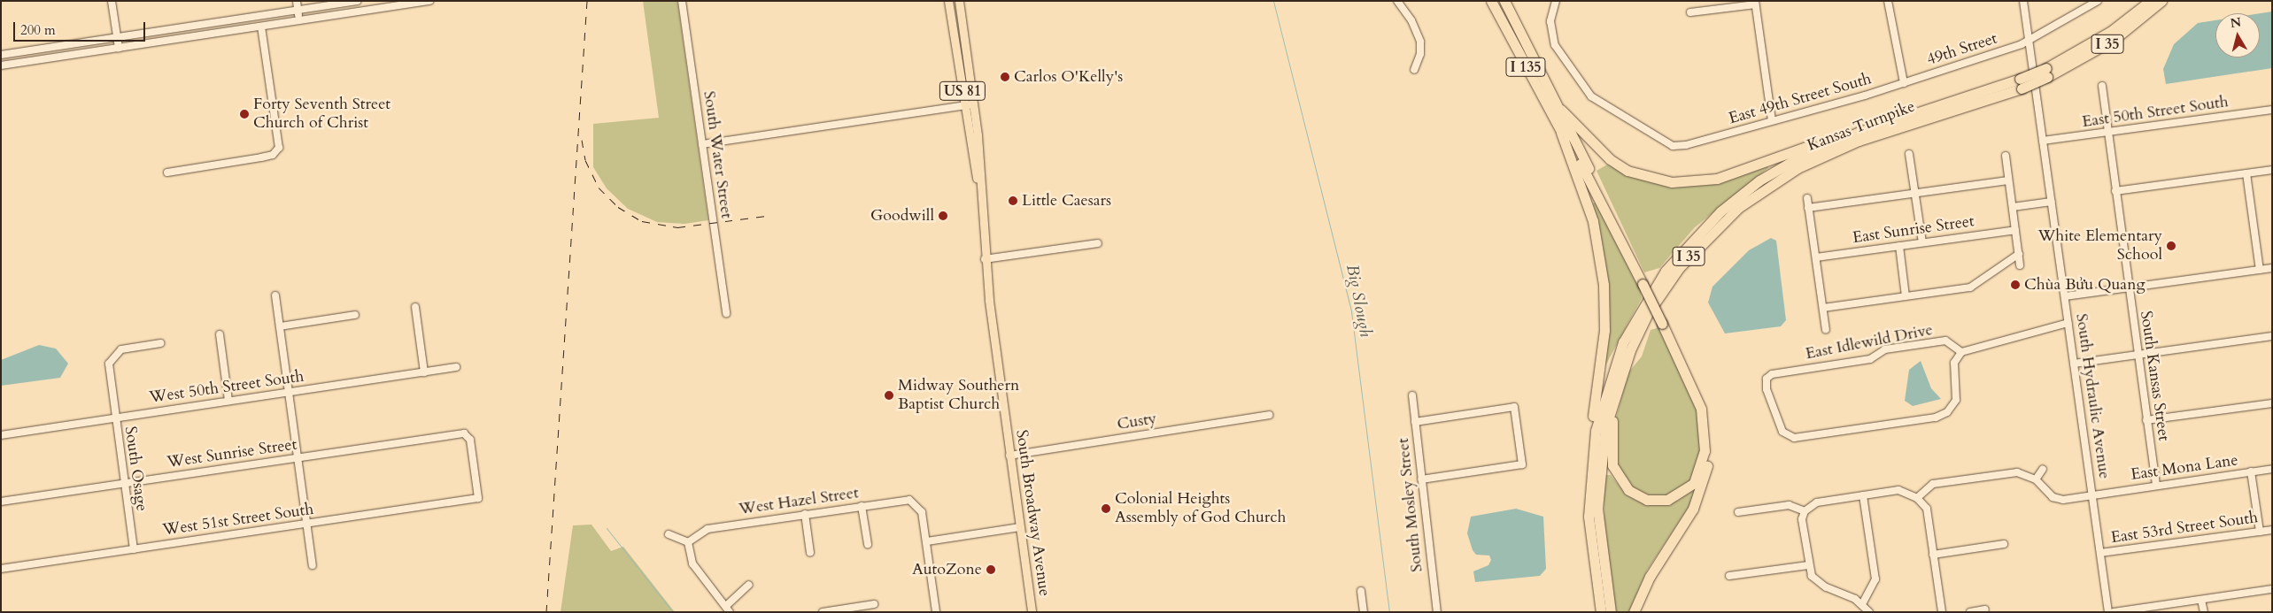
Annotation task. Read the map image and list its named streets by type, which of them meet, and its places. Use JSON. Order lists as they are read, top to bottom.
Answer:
{
  "streets": {
    "highway": ["I 35", "I 135", "Kansas Turnpike"],
    "main road": ["US 81", "South Broadway Avenue"],
    "street": [
      "49th Street",
      "East 49th Street South",
      "East 50th Street South",
      "South Water Street",
      "East Sunrise Street",
      "East Idlewild Drive",
      "South Kansas Street",
      "West 50th Street South",
      "South Hydraulic Avenue",
      "Custy",
      "West Sunrise Street",
      "East Mona Lane",
      "South Osage",
      "West Hazel Street",
      "South Mosley Street",
      "West 51st Street South",
      "East 53rd Street South"
    ]
  },
  "crossings": [
    ["49th Street", "East 49th Street South"],
    ["49th Street", "South Hydraulic Avenue"],
    ["East 50th Street South", "South Kansas Street"],
    ["East 50th Street South", "South Hydraulic Avenue"],
    ["South Kansas Street", "East Mona Lane"],
    ["West 50th Street South", "South Osage"],
    ["South Hydraulic Avenue", "East Mona Lane"],
    ["South Hydraulic Avenue", "East 53rd Street South"],
    ["Custy", "South Broadway Avenue"],
    ["West Sunrise Street", "South Osage"],
    ["West Sunrise Street", "West 51st Street South"],
    ["South Osage", "West 51st Street South"]
  ],
  "water": ["Big Slough"],
  "places": [
    "Carlos O'Kelly's",
    "Forty Seventh Street Church of Christ",
    "Little Caesars",
    "Goodwill",
    "White Elementary School",
    "Chùa Bửu Quang",
    "Midway Southern Baptist Church",
    "Colonial Heights Assembly of God Church",
    "AutoZone"
  ],
  "scale_bar": "200 m",
  "north": "top"
}
